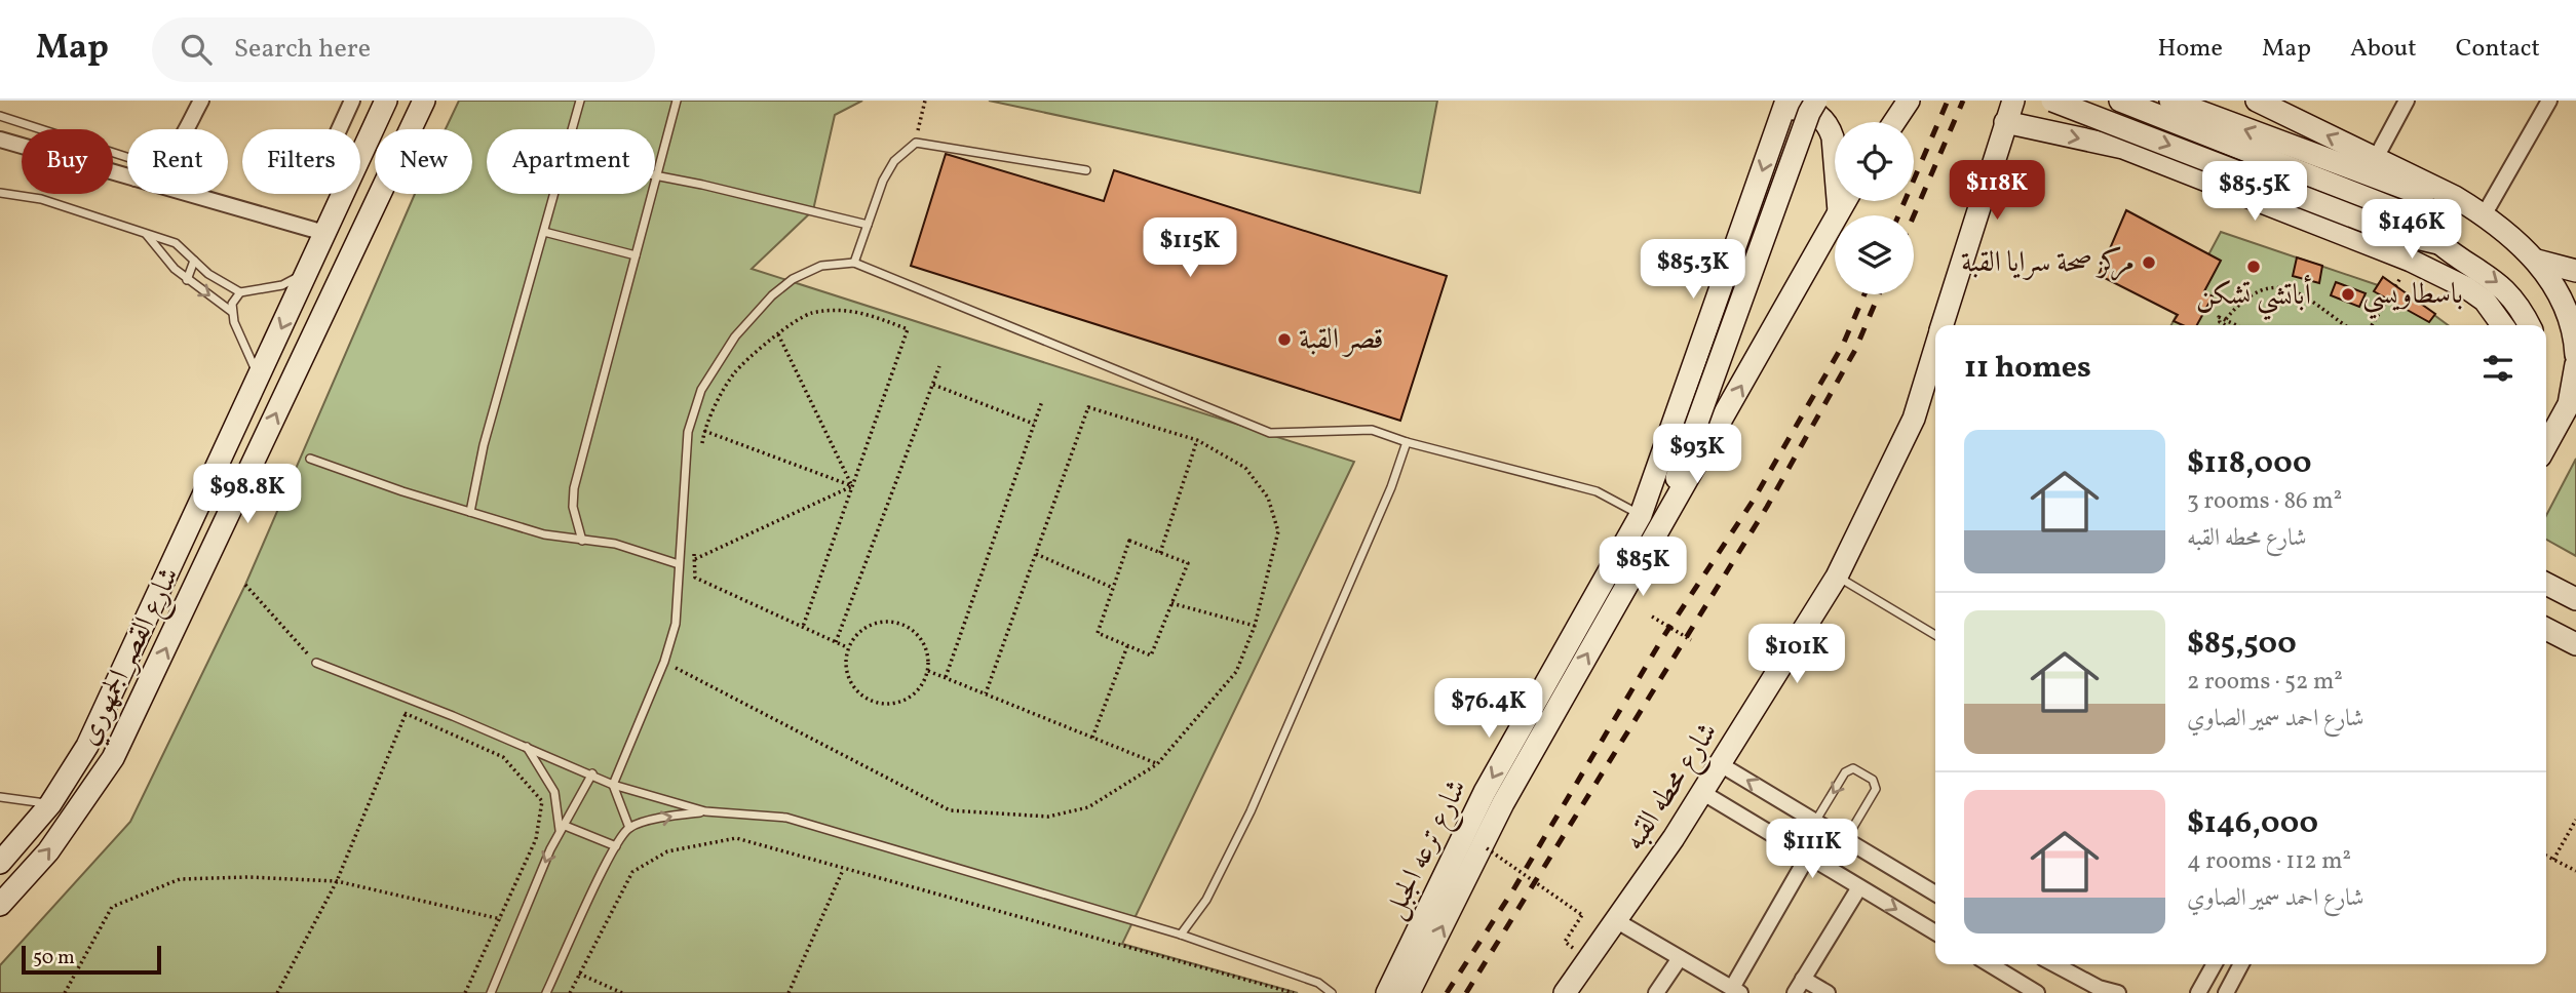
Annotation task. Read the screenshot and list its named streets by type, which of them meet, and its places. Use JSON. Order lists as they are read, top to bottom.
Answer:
{
  "streets": {
    "main road": ["شارع القصر الجمهوري", "شارع محطه القبه", "شارع ترعه الجبل"]
  },
  "places": [
    "مركز صحة سرايا القبة",
    "أباتشي تشكن",
    "باسطاويسي",
    "قصر القبة"
  ],
  "scale_bar": "50 m",
  "page": {
    "header": "Map",
    "search": "Search here",
    "nav": [
      "Home",
      "Map",
      "About",
      "Contact"
    ],
    "chip": [
      "Buy",
      "Rent",
      "Filters",
      "New",
      "Apartment"
    ],
    "price": [
      "$118K",
      "$85.5K",
      "$146K",
      "$115K",
      "$85.3K",
      "$93K",
      "$98.8K",
      "$85K",
      "$101K",
      "$76.4K",
      "$111K"
    ],
    "heading": "11 homes",
    "list": [
      {
        "name": "$118,000",
        "note": "3 rooms · 86 m² · شارع محطه القبه"
      },
      {
        "name": "$85,500",
        "note": "2 rooms · 52 m² · شارع احمد سمير الصاوي"
      },
      {
        "name": "$146,000",
        "note": "4 rooms · 112 m² · شارع احمد سمير الصاوي"
      }
    ],
    "scale": "50 m"
  }
}
